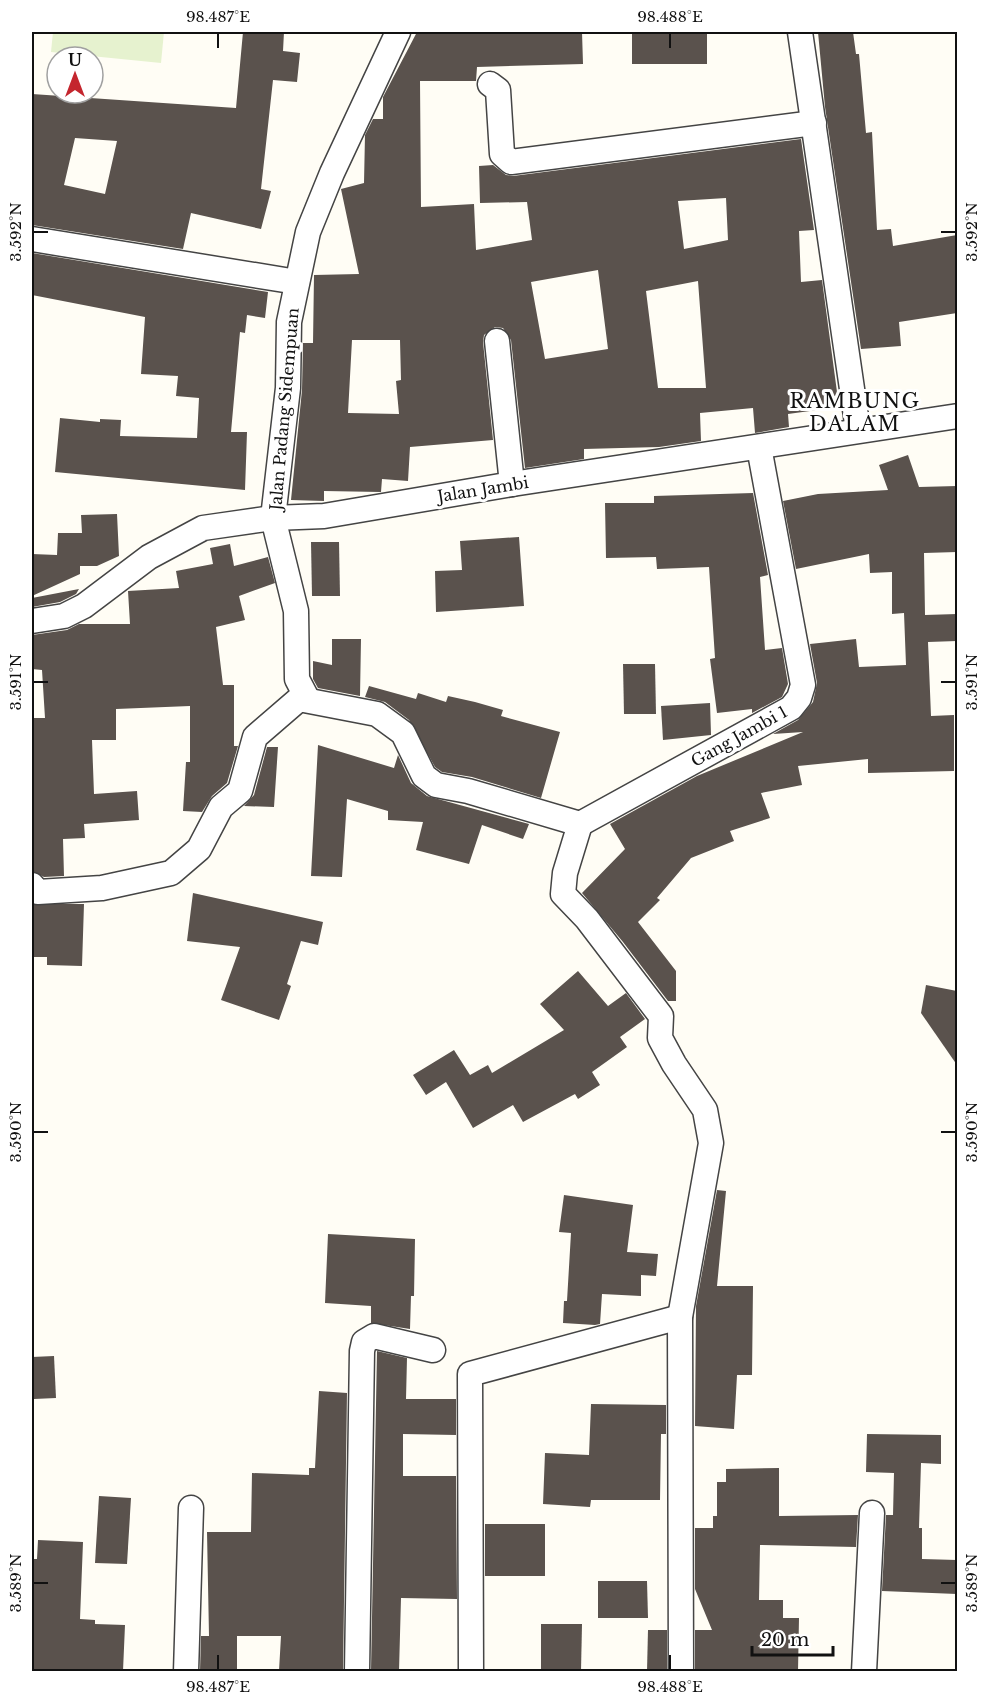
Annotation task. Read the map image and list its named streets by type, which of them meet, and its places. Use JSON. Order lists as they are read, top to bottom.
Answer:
{
  "streets": {
    "street": ["Jalan Padang Sidempuan", "Jalan Jambi", "Gang Jambi 1"]
  },
  "crossings": [
    ["Jalan Padang Sidempuan", "Jalan Jambi"],
    ["Jalan Jambi", "Gang Jambi 1"]
  ],
  "districts": ["RAMBUNG DALAM"],
  "scale_bar": "20 m",
  "north": "top",
  "coordinates": [
    "98.487°E",
    "98.488°E",
    "3.592°N",
    "3.591°N",
    "3.590°N",
    "3.589°N"
  ]
}
